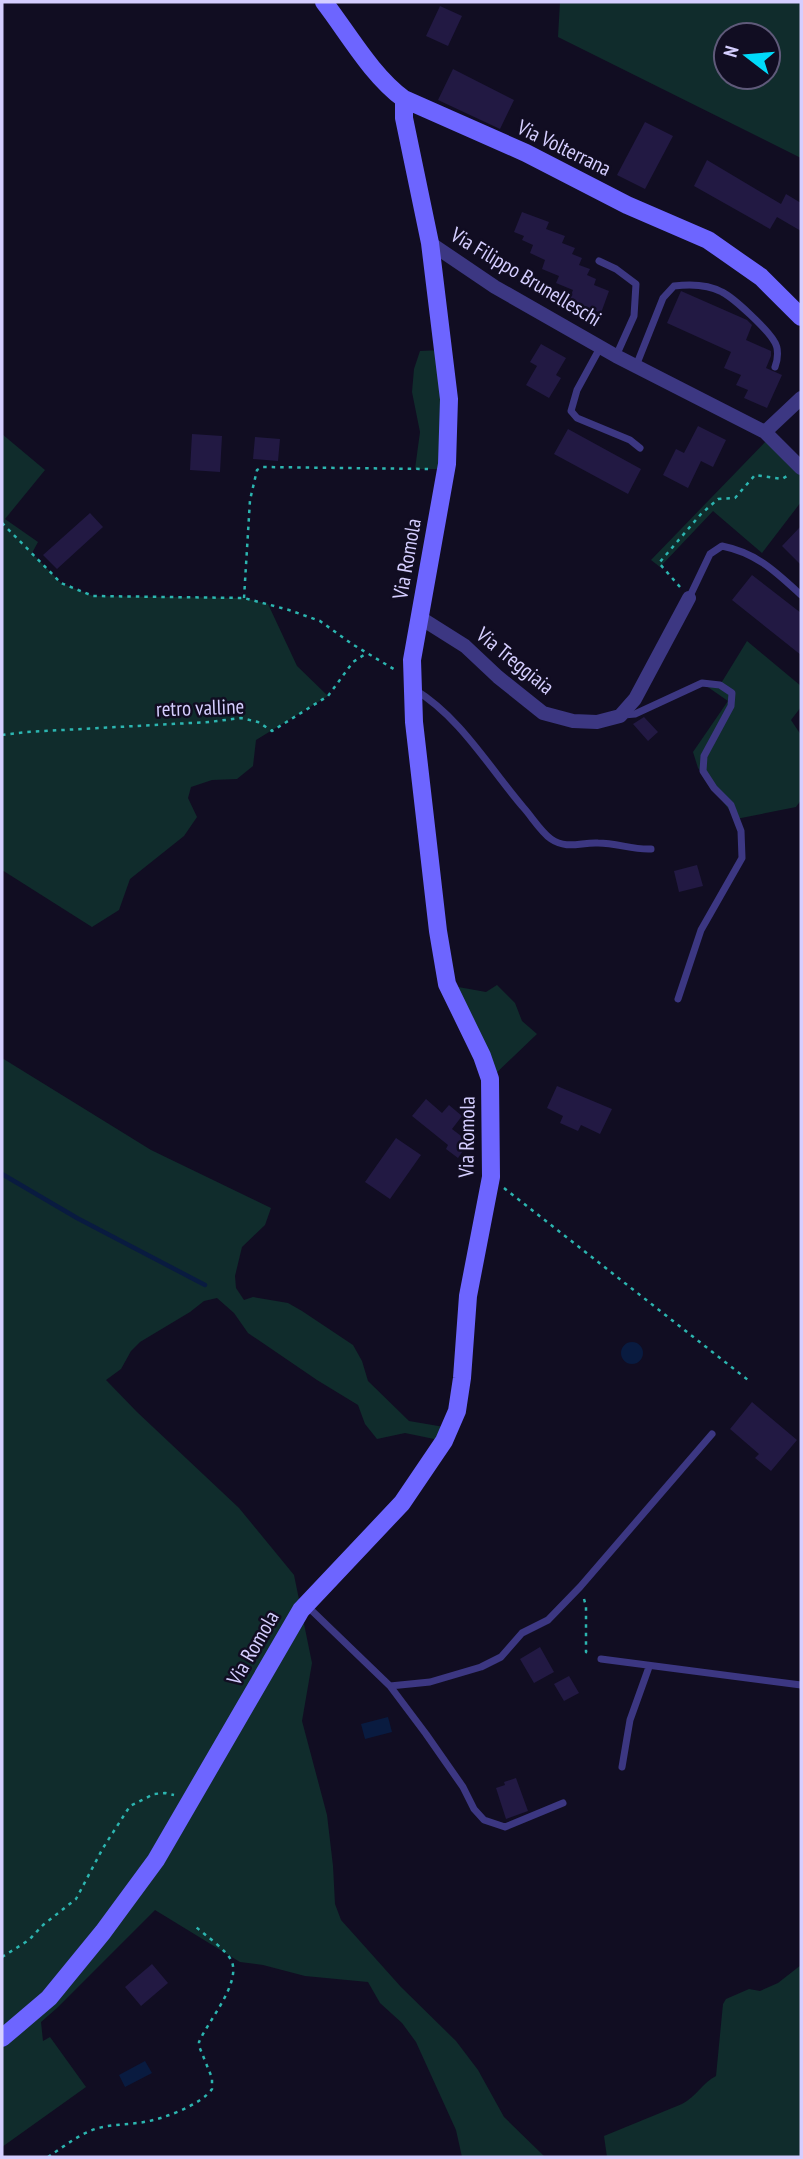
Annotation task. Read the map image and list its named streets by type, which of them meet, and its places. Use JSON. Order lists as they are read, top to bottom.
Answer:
{
  "streets": {
    "street": [
      "Via Volterrana",
      "Via Filippo Brunelleschi",
      "Via Romola",
      "Via Treggiaia"
    ],
    "path": ["retro valline"]
  },
  "crossings": [
    ["Via Volterrana", "Via Romola"],
    ["Via Filippo Brunelleschi", "Via Romola"],
    ["Via Romola", "Via Treggiaia"]
  ],
  "north": "left"
}
